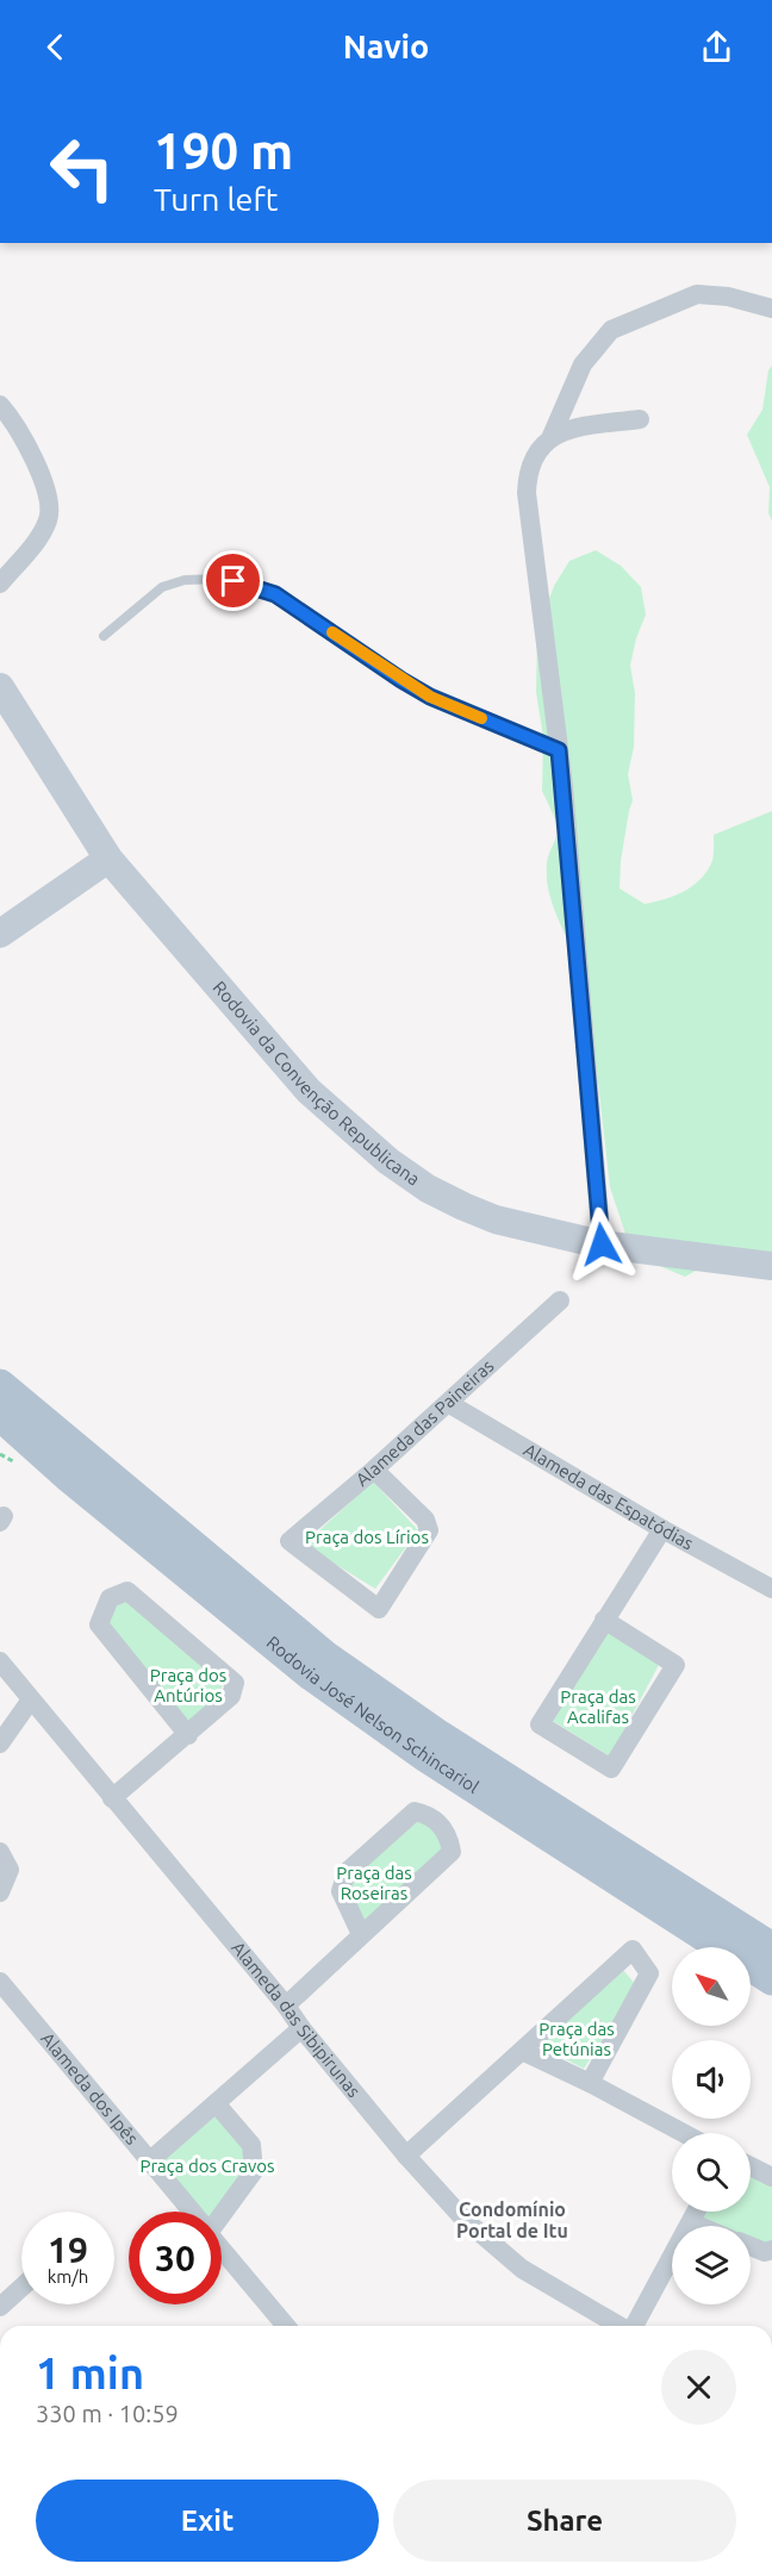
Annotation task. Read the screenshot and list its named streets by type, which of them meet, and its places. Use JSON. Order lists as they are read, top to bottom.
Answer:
{
  "streets": {
    "main road": ["Rodovia da Convenção Republicana", "Rodovia José Nelson Schincariol"],
    "street": [
      "Alameda das Paineiras",
      "Alameda das Espatódias",
      "Alameda das Sibipirunas",
      "Alameda dos Ipês"
    ]
  },
  "crossings": [
    ["Alameda das Paineiras", "Alameda das Espatódias"]
  ],
  "districts": ["Condomínio Portal de Itu"],
  "parks": [
    "Praça dos Lírios",
    "Praça dos Antúrios",
    "Praça das Acalifas",
    "Praça das Roseiras",
    "Praça das Petúnias",
    "Praça dos Cravos"
  ],
  "north": "top left",
  "page": {
    "header": "Navio",
    "turn": ["190 m", "Turn left"],
    "speed": "19 km/h",
    "limit": "30",
    "heading": ["1 min", "330 m · 10:59"],
    "buttons": ["Exit", "Share"]
  }
}
